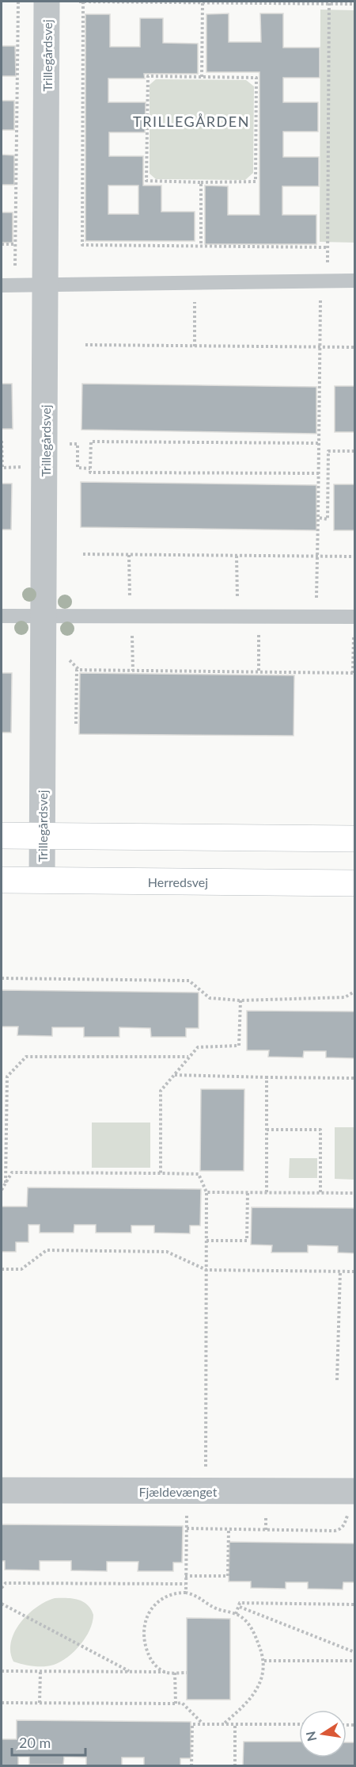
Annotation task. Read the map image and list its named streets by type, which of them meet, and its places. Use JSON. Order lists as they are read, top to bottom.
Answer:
{
  "streets": {
    "street": ["Trillegårdsvej", "Herredsvej", "Fjældevænget"]
  },
  "crossings": [
    ["Trillegårdsvej", "Herredsvej"]
  ],
  "districts": ["TRILLEGÅRDEN"],
  "scale_bar": "20 m",
  "north": "left"
}
